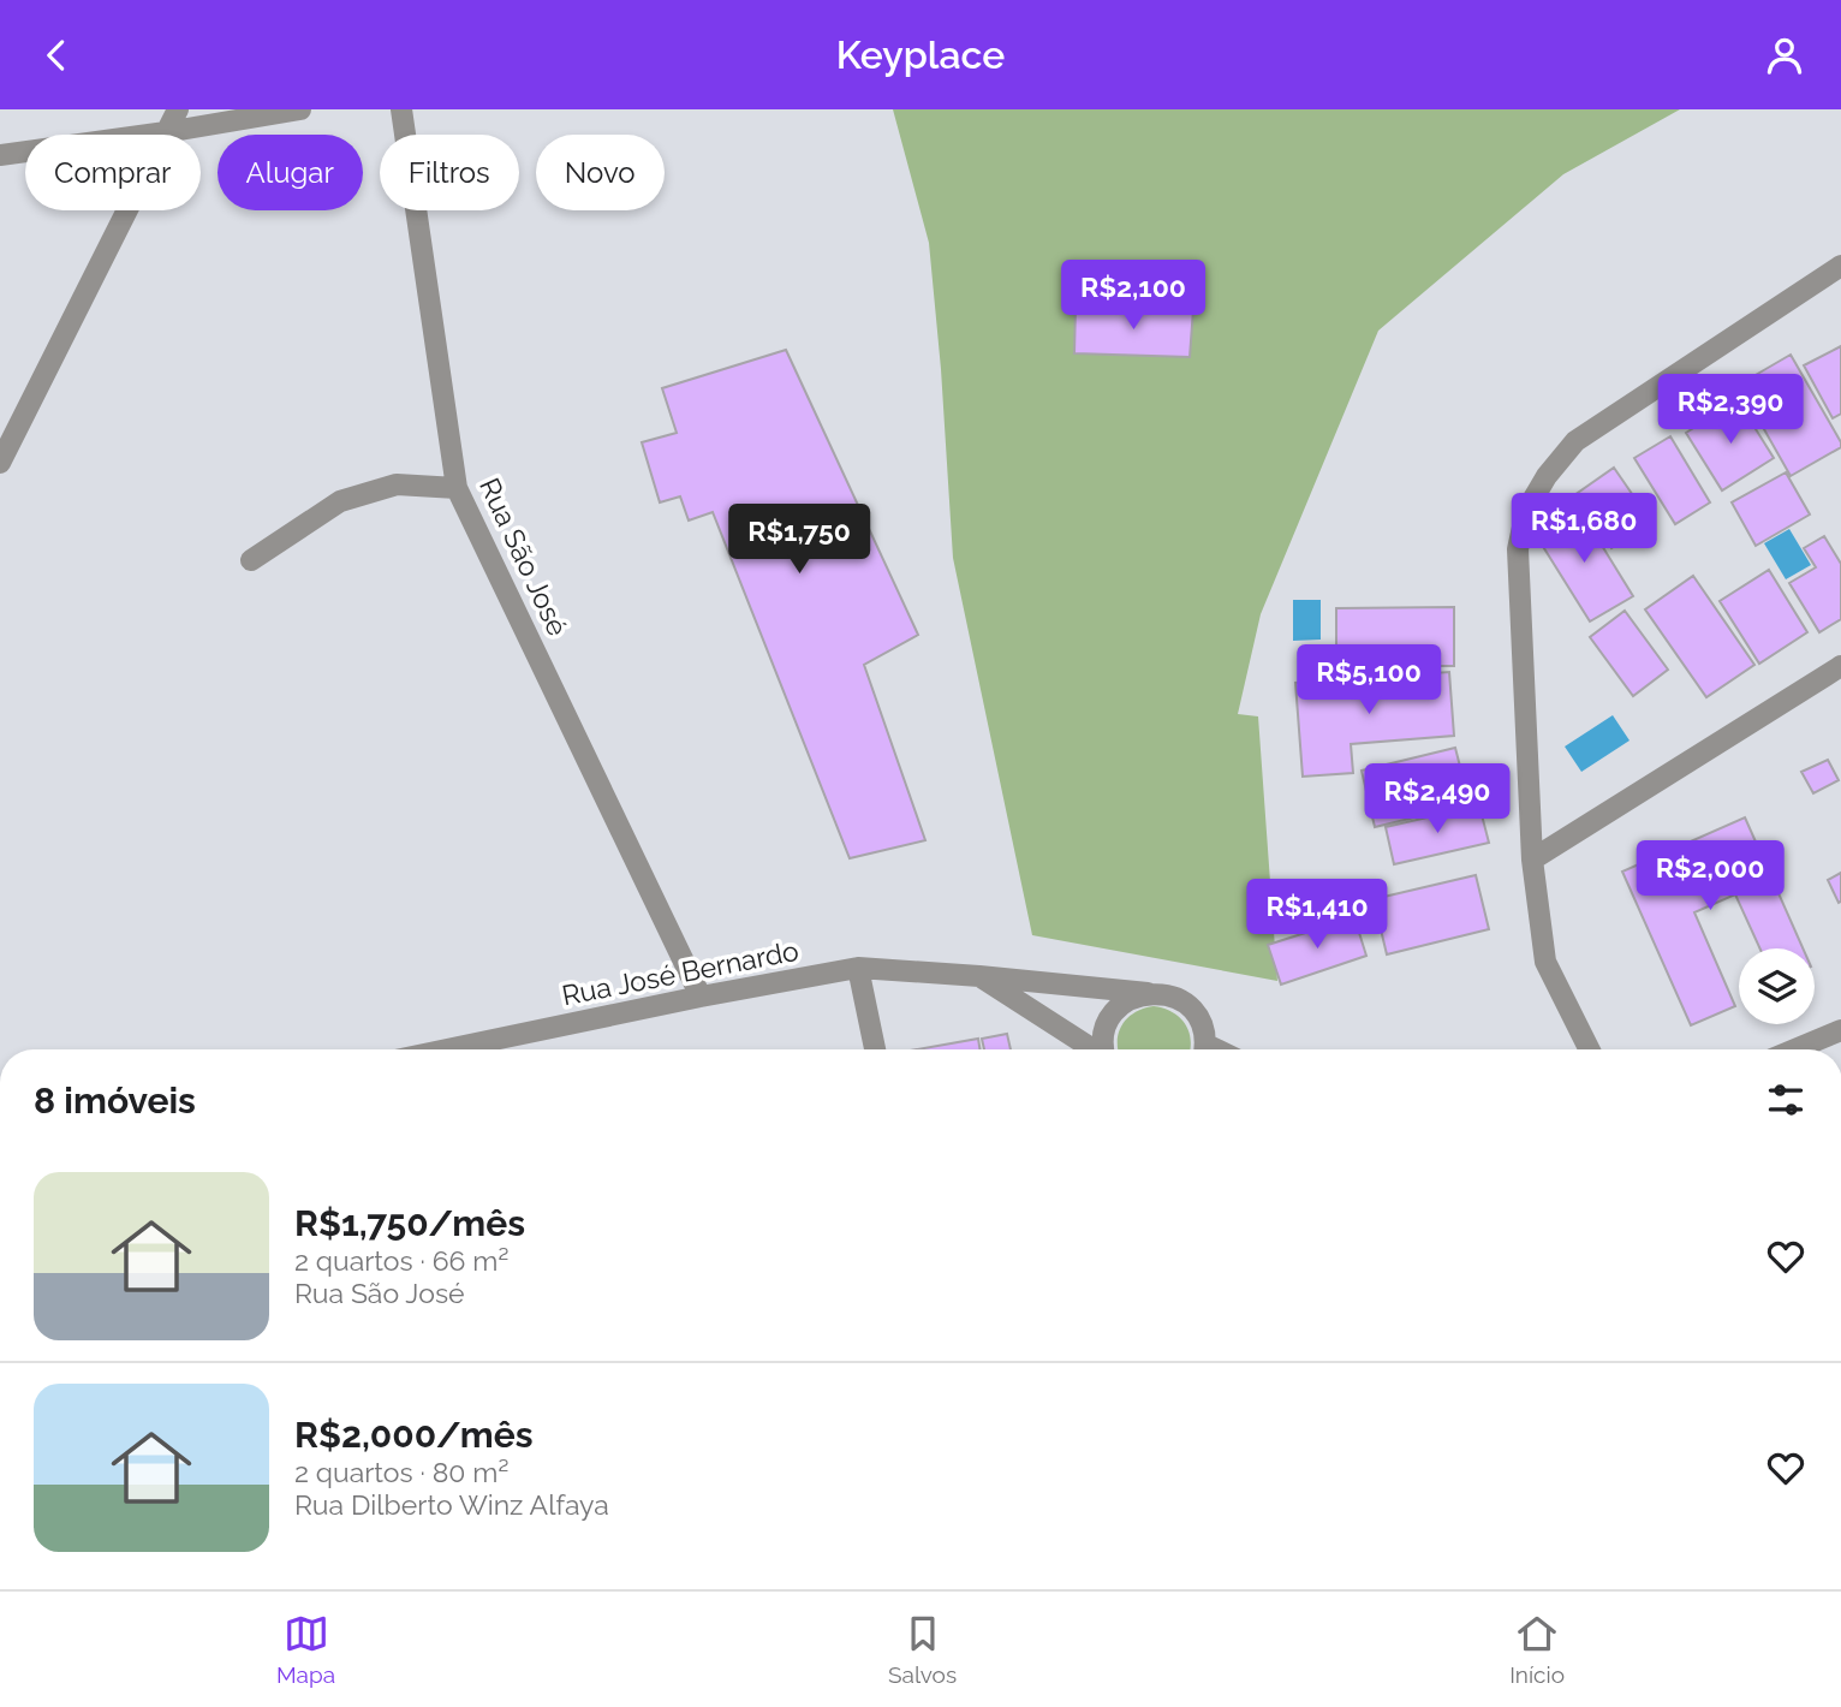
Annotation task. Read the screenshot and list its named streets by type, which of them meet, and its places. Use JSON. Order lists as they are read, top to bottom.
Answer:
{
  "streets": {
    "street": ["Rua São José", "Rua José Bernardo"]
  },
  "crossings": [
    ["Rua São José", "Rua José Bernardo"]
  ],
  "page": {
    "header": "Keyplace",
    "chip": [
      "Comprar",
      "Alugar",
      "Filtros",
      "Novo"
    ],
    "price": [
      "R$2,100",
      "R$2,390",
      "R$1,680",
      "R$1,750",
      "R$5,100",
      "R$2,490",
      "R$2,000",
      "R$1,410"
    ],
    "heading": "8 imóveis",
    "list": [
      {
        "name": "R$1,750/mês",
        "note": "2 quartos · 66 m² · Rua São José"
      },
      {
        "name": "R$2,000/mês",
        "note": "2 quartos · 80 m² · Rua Dilberto Winz Alfaya"
      }
    ],
    "tabs": ["Mapa", "Salvos", "Início"]
  }
}
